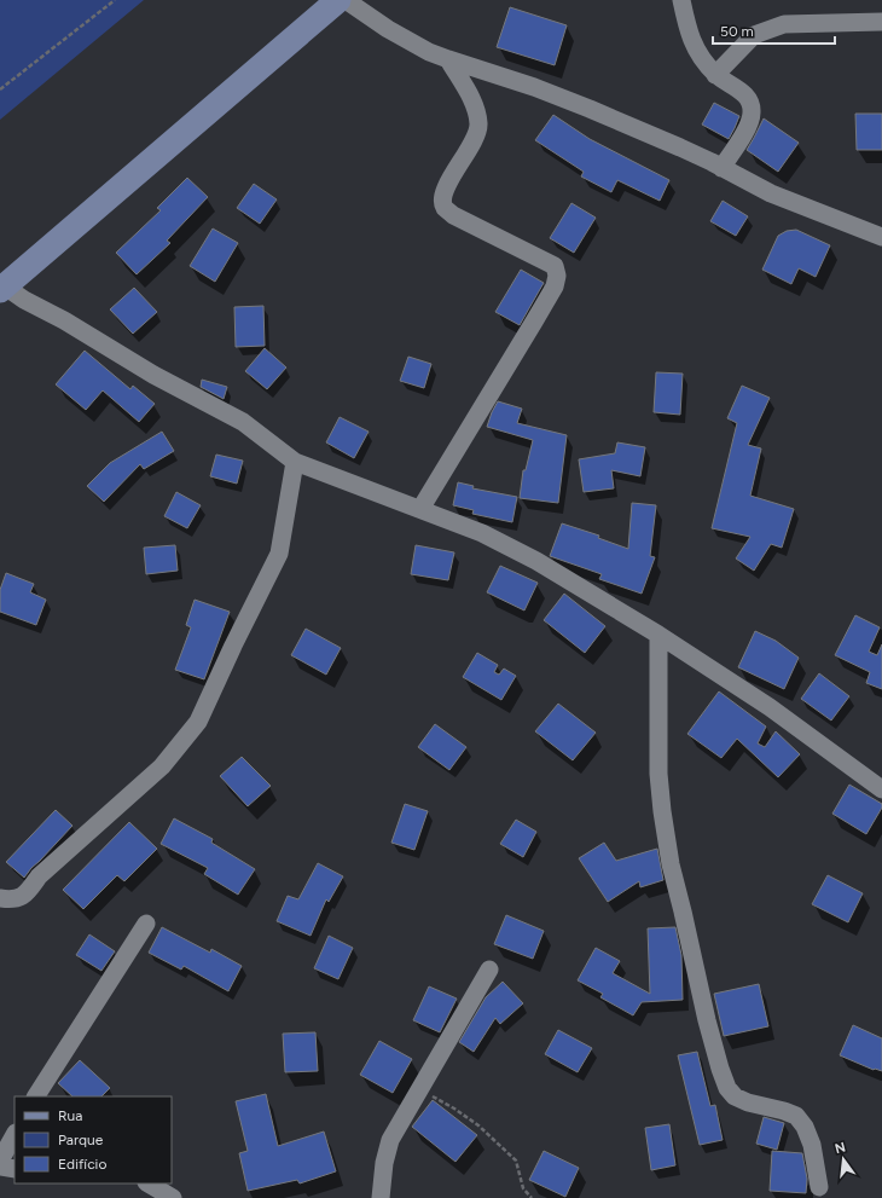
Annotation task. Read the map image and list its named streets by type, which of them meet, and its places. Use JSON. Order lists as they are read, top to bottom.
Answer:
{
  "legend": ["Rua", "Parque", "Edifício"],
  "scale_bar": "50 m",
  "north": "top"
}
